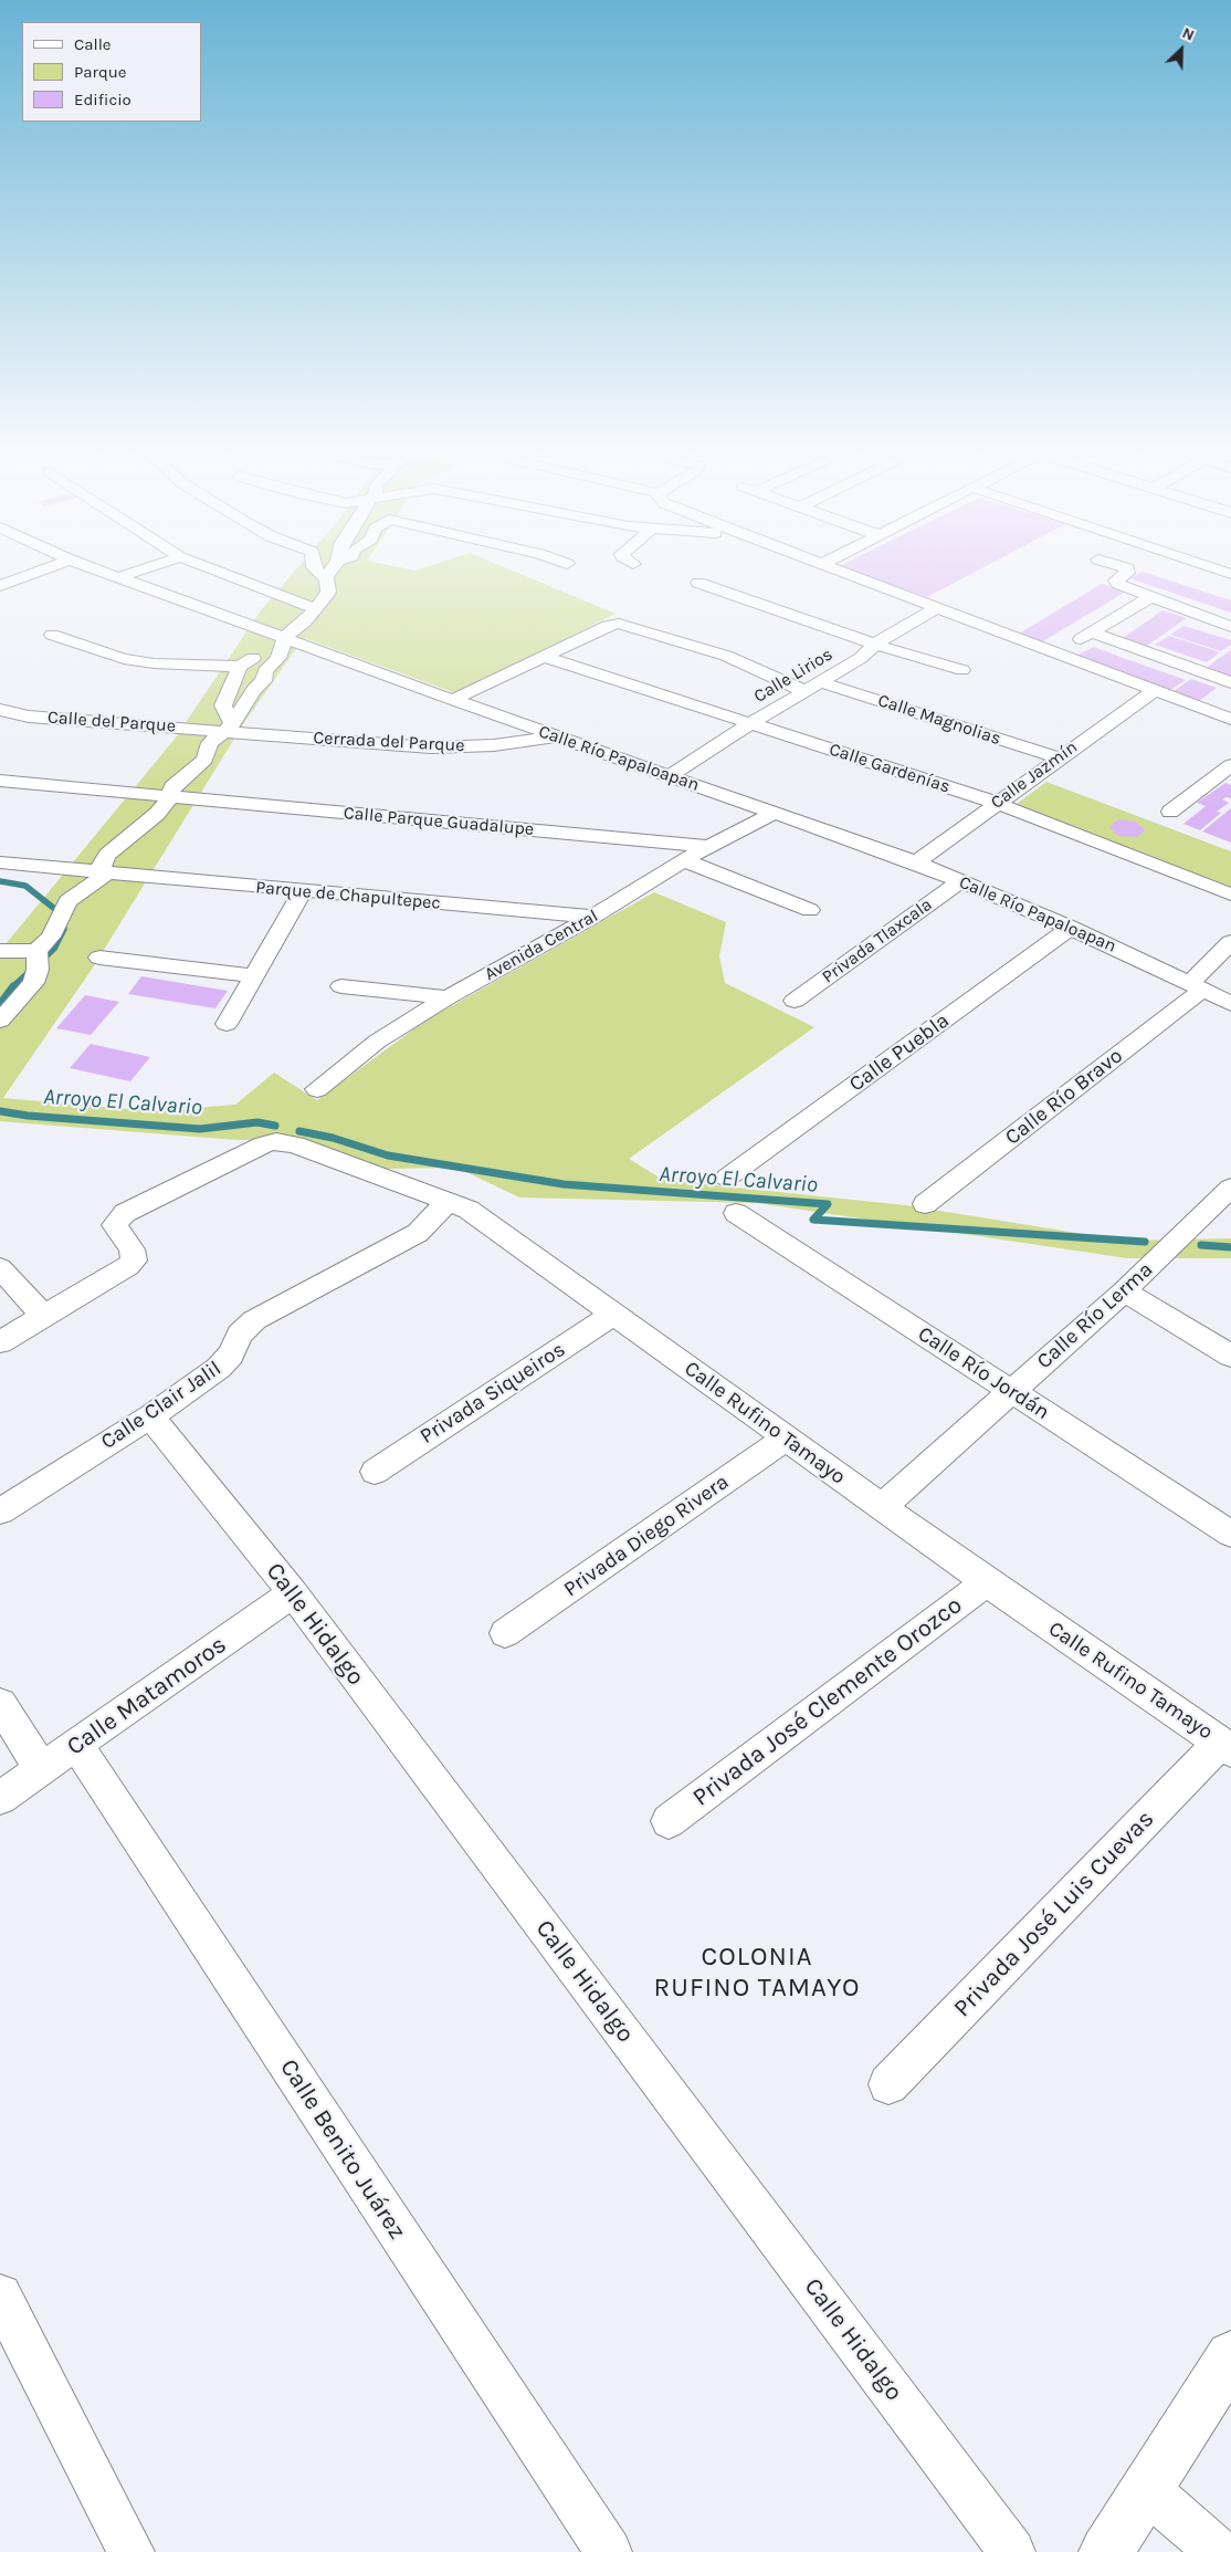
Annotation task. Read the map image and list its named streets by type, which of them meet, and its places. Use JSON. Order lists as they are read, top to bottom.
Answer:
{
  "streets": {
    "street": [
      "Calle Lirios",
      "Calle Magnolias",
      "Calle del Parque",
      "Cerrada del Parque",
      "Calle Río Papaloapan",
      "Calle Gardenías",
      "Calle Jazmín",
      "Calle Parque Guadalupe",
      "Parque de Chapultepec",
      "Privada Tlaxcala",
      "Avenida Central",
      "Calle Puebla",
      "Calle Río Bravo",
      "Calle Río Lerma",
      "Calle Río Jordán",
      "Privada Siqueiros",
      "Calle Clair Jalil",
      "Calle Rufino Tamayo",
      "Privada Diego Rivera",
      "Calle Hidalgo",
      "Calle Matamoros",
      "Privada José Clemente Orozco",
      "Privada José Luis Cuevas",
      "Calle Benito Juárez"
    ]
  },
  "crossings": [
    ["Calle Lirios", "Calle Magnolias"],
    ["Calle Lirios", "Calle Río Papaloapan"],
    ["Calle Lirios", "Calle Gardenías"],
    ["Calle Magnolias", "Calle Gardenías"],
    ["Calle Magnolias", "Calle Jazmín"],
    ["Calle del Parque", "Cerrada del Parque"],
    ["Cerrada del Parque", "Calle Río Papaloapan"],
    ["Calle Río Papaloapan", "Calle Jazmín"],
    ["Calle Río Papaloapan", "Privada Tlaxcala"],
    ["Calle Río Papaloapan", "Avenida Central"],
    ["Calle Río Papaloapan", "Calle Puebla"],
    ["Calle Río Papaloapan", "Calle Río Bravo"],
    ["Calle Gardenías", "Calle Jazmín"],
    ["Calle Parque Guadalupe", "Avenida Central"],
    ["Parque de Chapultepec", "Avenida Central"],
    ["Calle Río Lerma", "Calle Río Jordán"],
    ["Calle Río Lerma", "Calle Rufino Tamayo"],
    ["Privada Siqueiros", "Calle Rufino Tamayo"],
    ["Calle Clair Jalil", "Calle Rufino Tamayo"],
    ["Calle Clair Jalil", "Calle Hidalgo"],
    ["Calle Rufino Tamayo", "Privada Diego Rivera"],
    ["Calle Rufino Tamayo", "Privada José Clemente Orozco"],
    ["Calle Rufino Tamayo", "Privada José Luis Cuevas"],
    ["Calle Hidalgo", "Calle Matamoros"],
    ["Calle Matamoros", "Calle Benito Juárez"]
  ],
  "districts": ["COLONIA RUFINO TAMAYO"],
  "water": ["Arroyo El Calvario"],
  "legend": ["Calle", "Parque", "Edificio"],
  "north": "top right"
}
